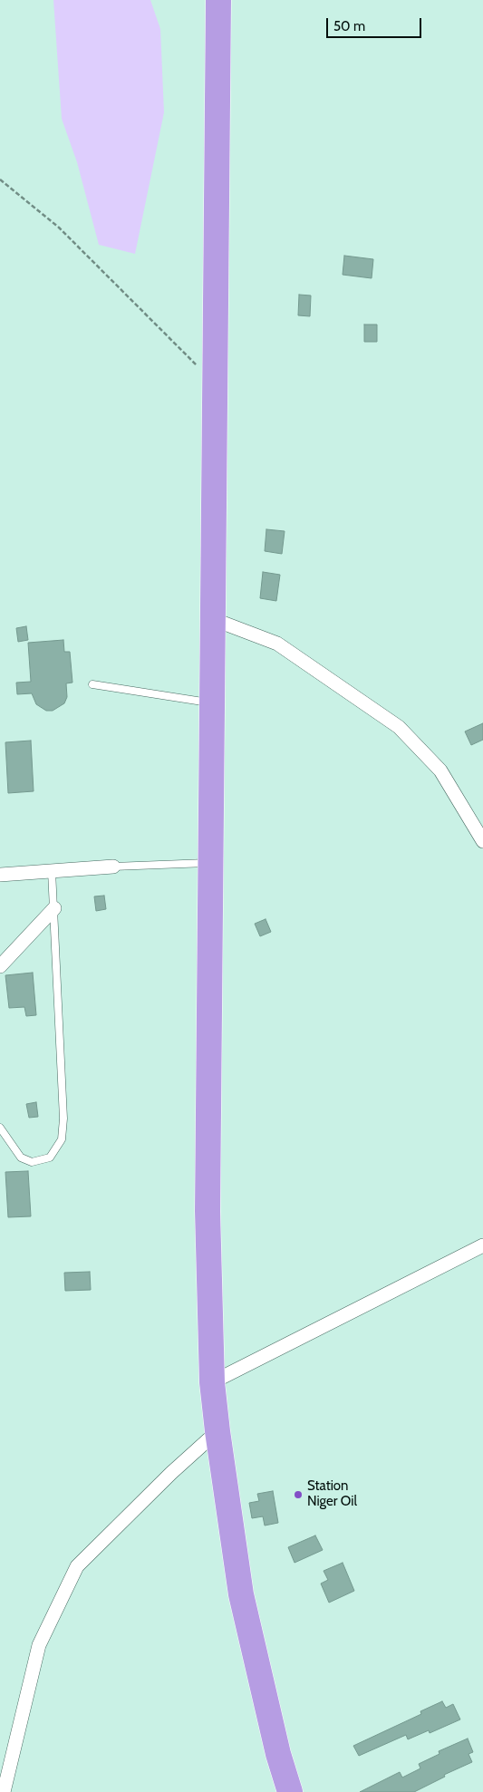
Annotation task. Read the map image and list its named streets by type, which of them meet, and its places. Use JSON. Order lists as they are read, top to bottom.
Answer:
{
  "places": ["Station Niger Oil"],
  "scale_bar": "50 m"
}
